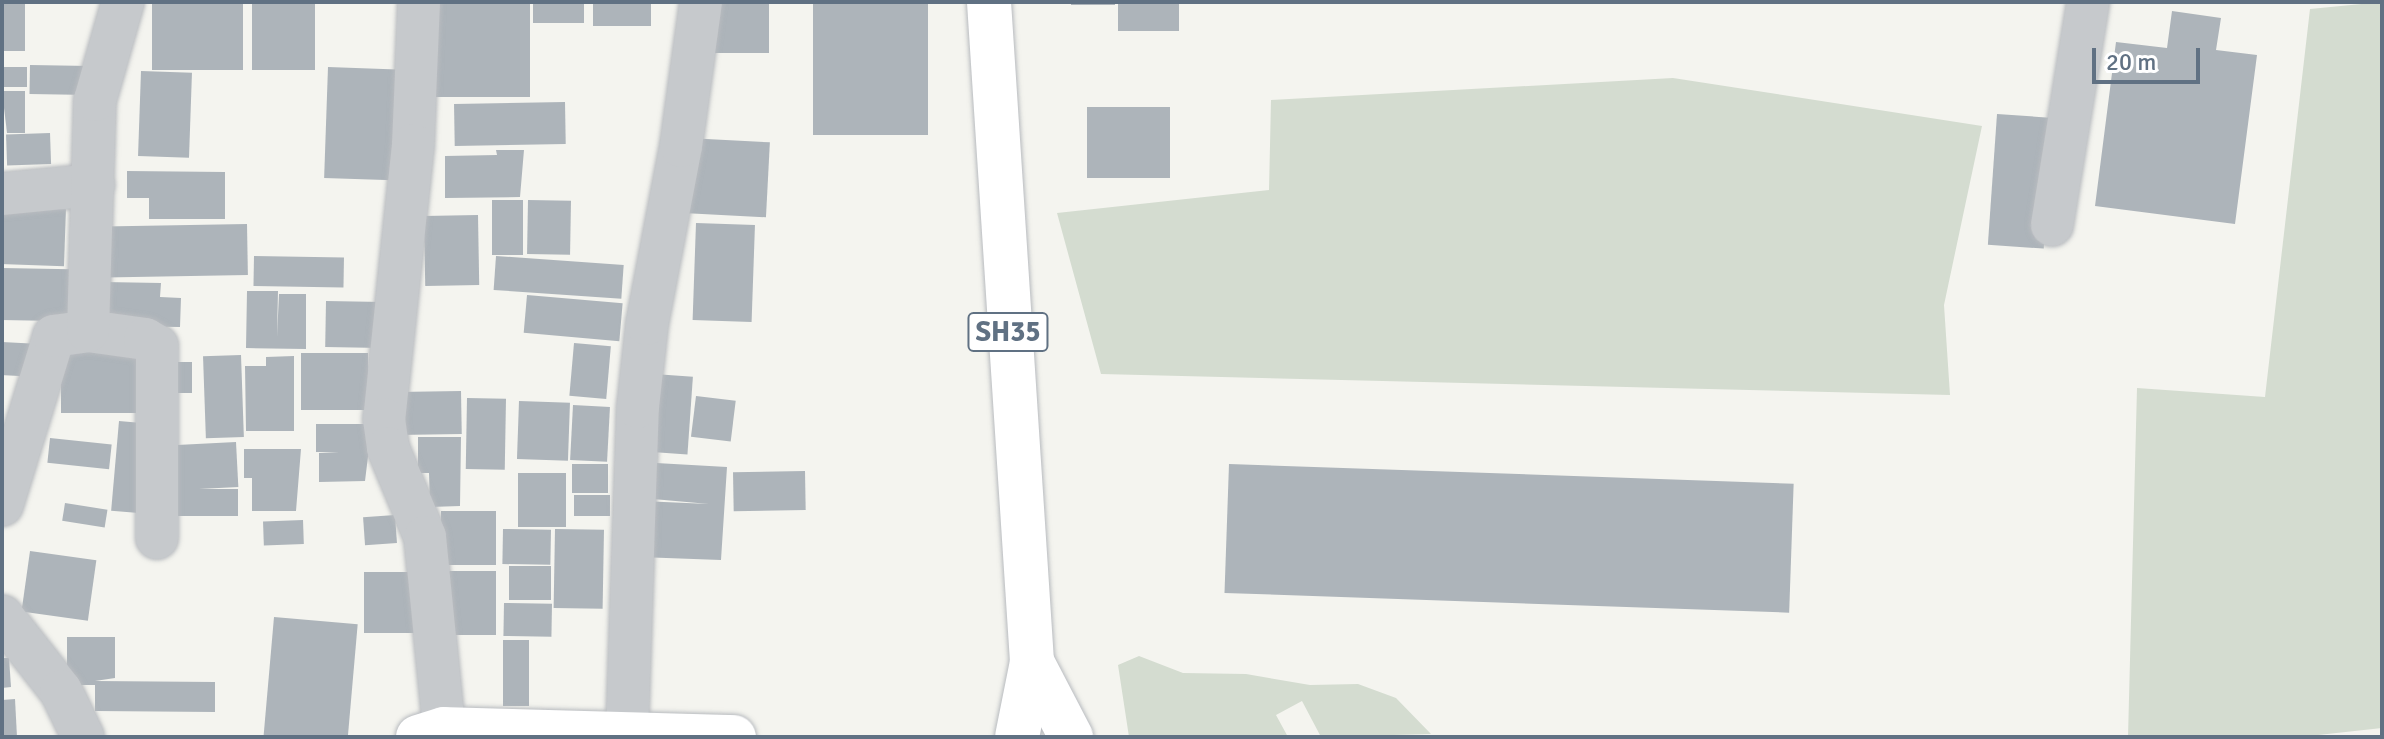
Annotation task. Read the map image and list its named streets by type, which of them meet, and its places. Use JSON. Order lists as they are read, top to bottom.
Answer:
{
  "streets": {
    "main road": ["SH35"]
  },
  "scale_bar": "20 m"
}
